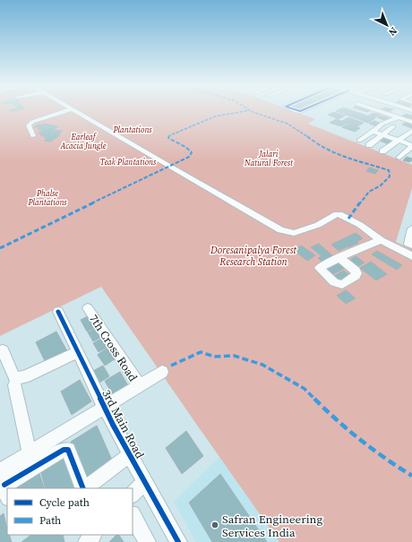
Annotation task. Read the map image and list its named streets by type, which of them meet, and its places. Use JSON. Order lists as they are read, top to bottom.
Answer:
{
  "streets": {
    "street": ["7th Cross Road", "3rd Main Road"]
  },
  "parks": [
    "Plantations",
    "Earleaf Acacia Jungle",
    "Jalari Natural Forest",
    "Teak Plantations",
    "Phalse Plantations",
    "Doresanipalya Forest Research Station"
  ],
  "places": ["Safran Engineering Services India"],
  "legend": ["Cycle path", "Path"],
  "north": "bottom right"
}
